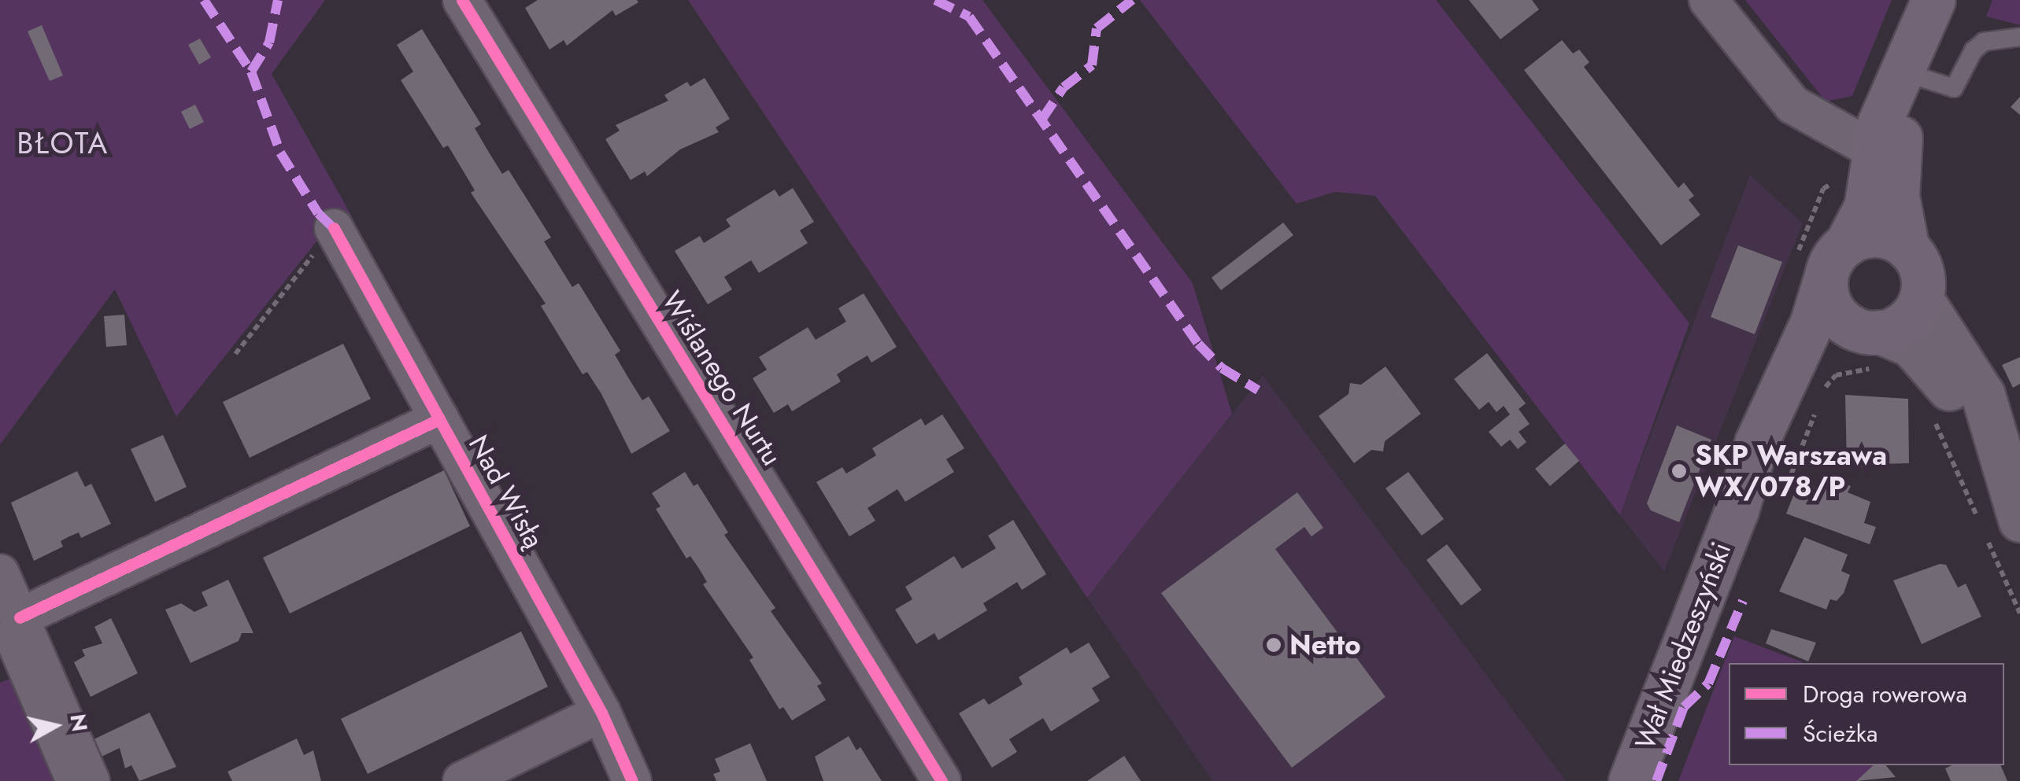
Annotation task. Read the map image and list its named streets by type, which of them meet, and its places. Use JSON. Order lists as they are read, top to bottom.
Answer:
{
  "streets": {
    "main road": ["Wał Miedzeszyński"],
    "street": ["Wiślanego Nurtu", "Nad Wisłą"]
  },
  "districts": ["BŁOTA"],
  "places": ["SKP Warszawa WX/078/P", "Netto"],
  "legend": ["Droga rowerowa", "Ścieżka"],
  "north": "right"
}
